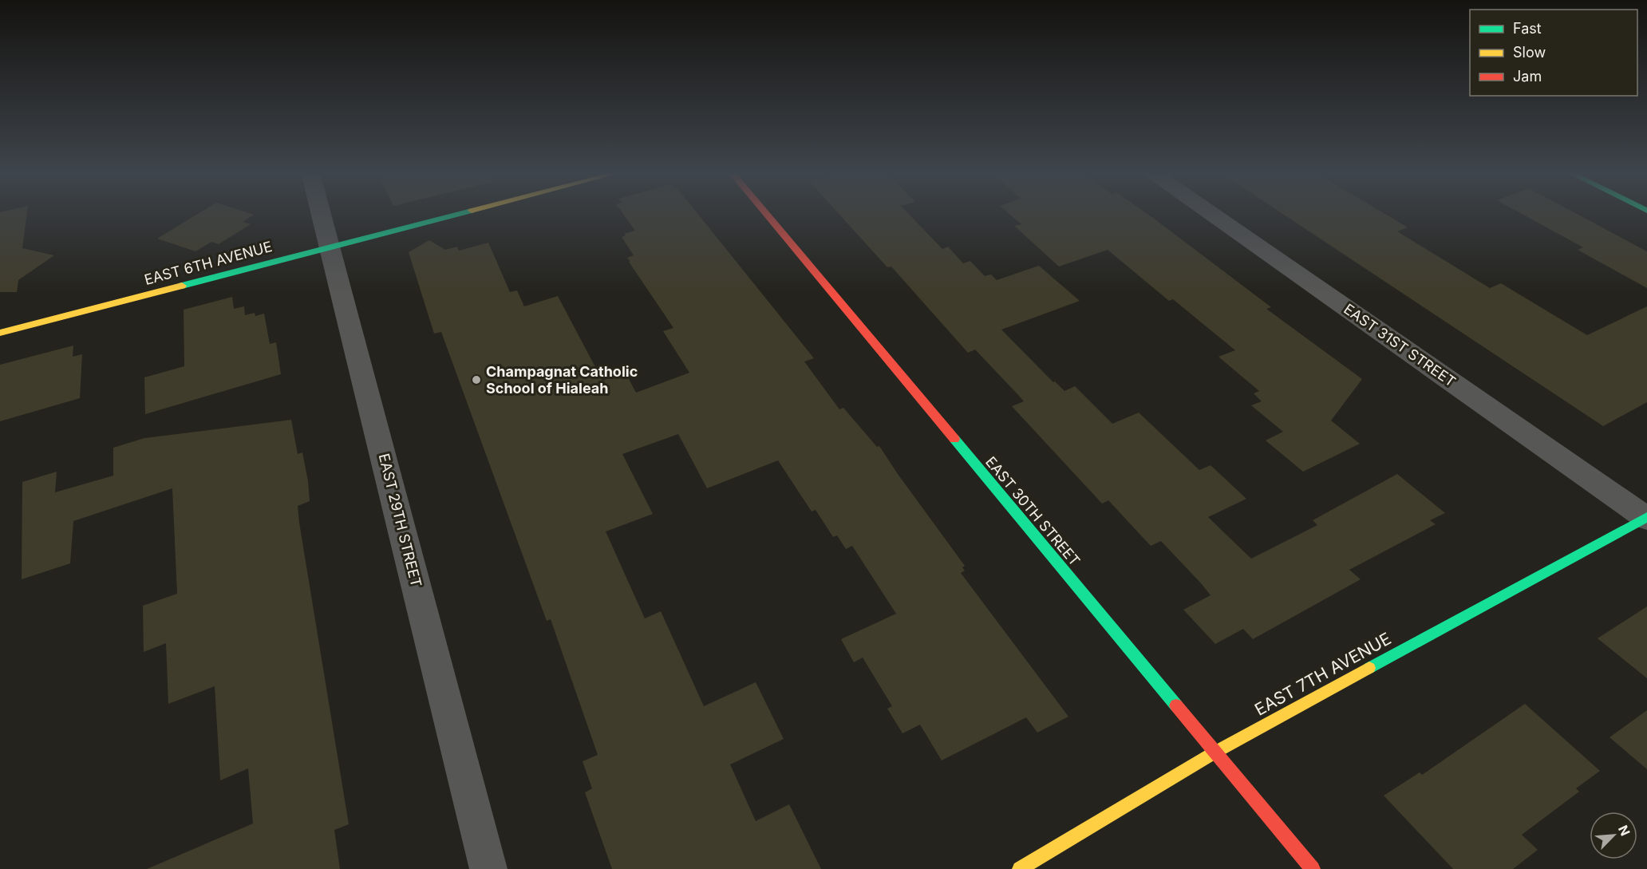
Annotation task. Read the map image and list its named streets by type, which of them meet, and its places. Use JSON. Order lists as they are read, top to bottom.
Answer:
{
  "streets": {
    "street": [
      "EAST 6TH AVENUE",
      "EAST 31ST STREET",
      "EAST 30TH STREET",
      "EAST 29TH STREET",
      "EAST 7TH AVENUE"
    ]
  },
  "crossings": [
    ["EAST 6TH AVENUE", "EAST 29TH STREET"],
    ["EAST 31ST STREET", "EAST 7TH AVENUE"],
    ["EAST 30TH STREET", "EAST 7TH AVENUE"]
  ],
  "places": ["Champagnat Catholic School of Hialeah"],
  "legend": ["Fast", "Slow", "Jam"],
  "north": "top right"
}
